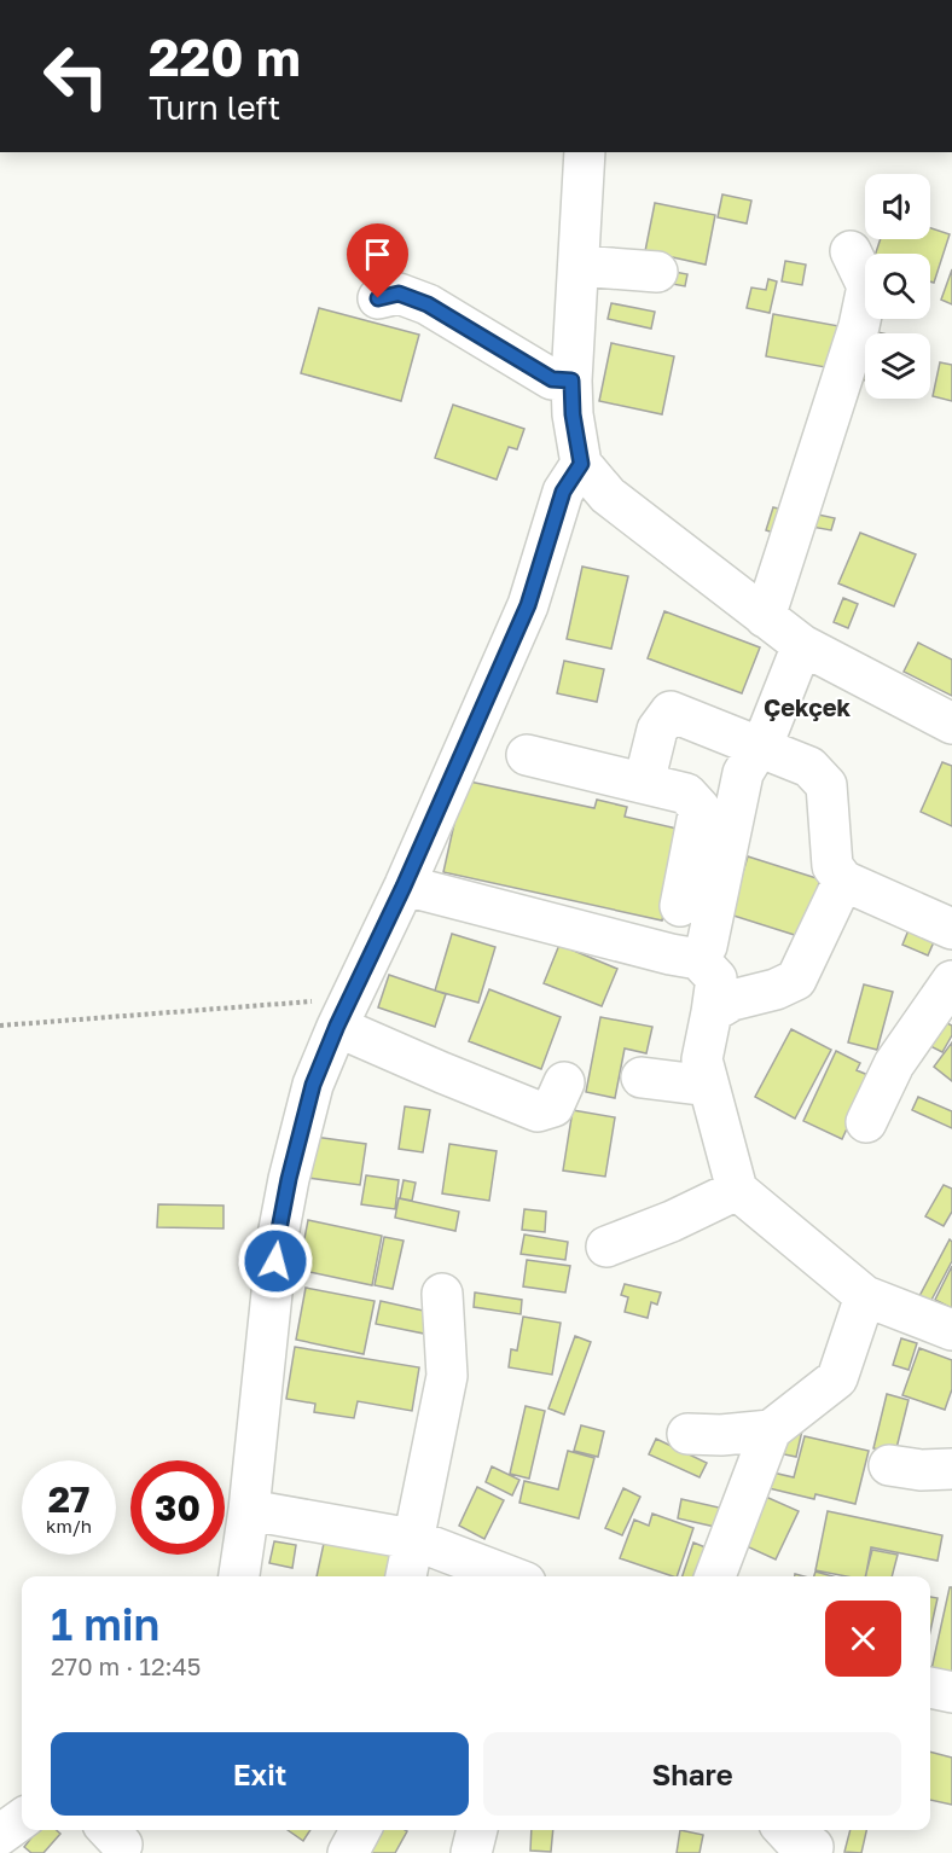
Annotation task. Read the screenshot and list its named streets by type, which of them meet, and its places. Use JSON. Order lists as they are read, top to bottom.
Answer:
{
  "districts": ["Çekçek"],
  "page": {
    "turn": ["220 m", "Turn left"],
    "speed": "27 km/h",
    "limit": "30",
    "heading": ["1 min", "270 m · 12:45"],
    "buttons": ["Exit", "Share"]
  }
}
